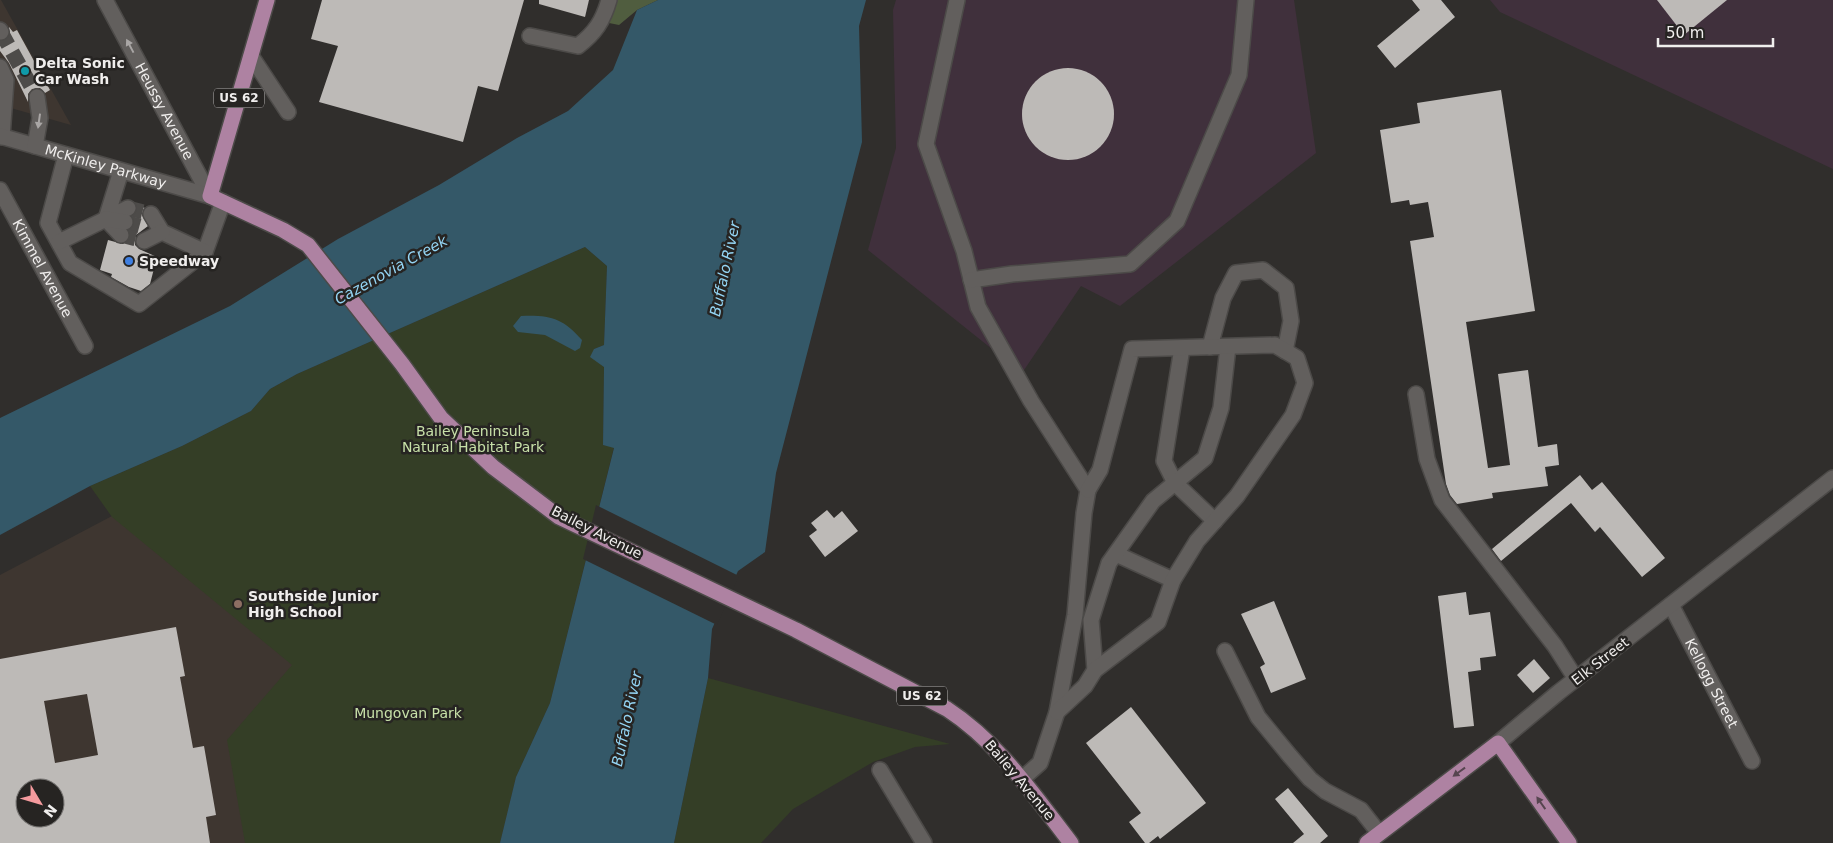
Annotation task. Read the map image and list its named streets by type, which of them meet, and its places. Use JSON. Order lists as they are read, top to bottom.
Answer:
{
  "streets": {
    "main road": ["US 62", "Bailey Avenue", "Elk Street"],
    "street": [
      "Heussy Avenue",
      "McKinley Parkway",
      "Kimmel Avenue",
      "Kellogg Street"
    ]
  },
  "crossings": [
    ["US 62", "Heussy Avenue"],
    ["US 62", "McKinley Parkway"],
    ["US 62", "Bailey Avenue"],
    ["Heussy Avenue", "McKinley Parkway"],
    ["Heussy Avenue", "Bailey Avenue"],
    ["McKinley Parkway", "Bailey Avenue"],
    ["Elk Street", "Kellogg Street"]
  ],
  "one_way": ["Heussy Avenue"],
  "water": ["Buffalo River", "Cazenovia Creek"],
  "parks": ["Bailey Peninsula Natural Habitat Park", "Mungovan Park"],
  "places": ["Delta Sonic Car Wash", "Speedway", "Southside Junior High School"],
  "scale_bar": "50 m",
  "north": "bottom right"
}
